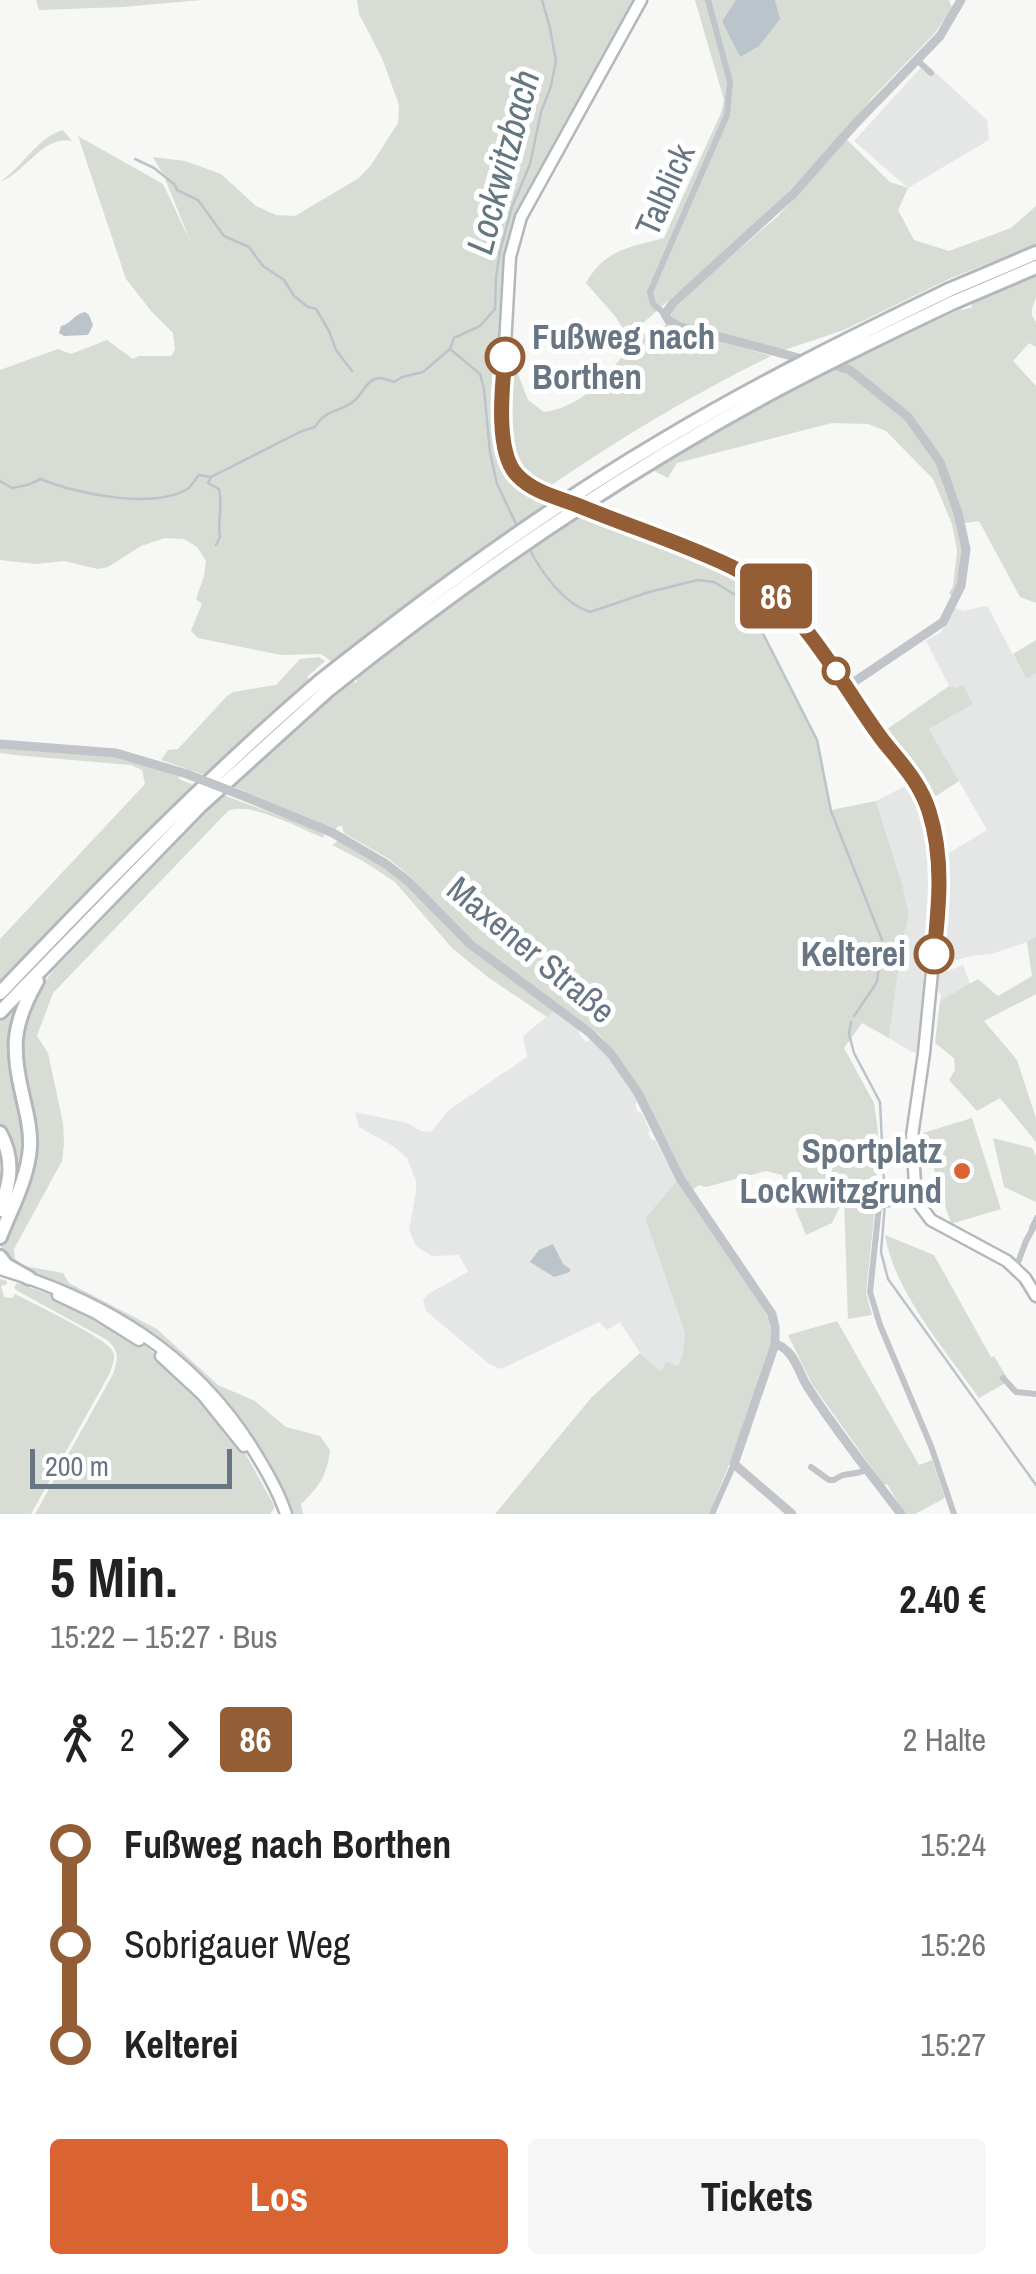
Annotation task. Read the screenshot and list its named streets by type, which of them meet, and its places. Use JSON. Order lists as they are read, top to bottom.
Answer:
{
  "streets": {
    "street": ["Talblick", "Maxener Straße"]
  },
  "water": ["Lockwitzbach"],
  "places": ["Fußweg nach Borthen", "Kelterei", "Sportplatz Lockwitzgrund"],
  "lines": ["bus line 86"],
  "scale_bar": "200 m",
  "page": {
    "on_map": "86",
    "scale": "200 m",
    "heading": ["5 Min.", "15:22 – 15:27 · Bus", "2.40 €"],
    "legs": ["2", "86", "2 Halte"],
    "list": [
      {
        "name": "Fußweg nach Borthen",
        "value": "15:24"
      },
      {
        "name": "Sobrigauer Weg",
        "value": "15:26"
      },
      {
        "name": "Kelterei",
        "value": "15:27"
      }
    ],
    "buttons": ["Los", "Tickets"]
  }
}
